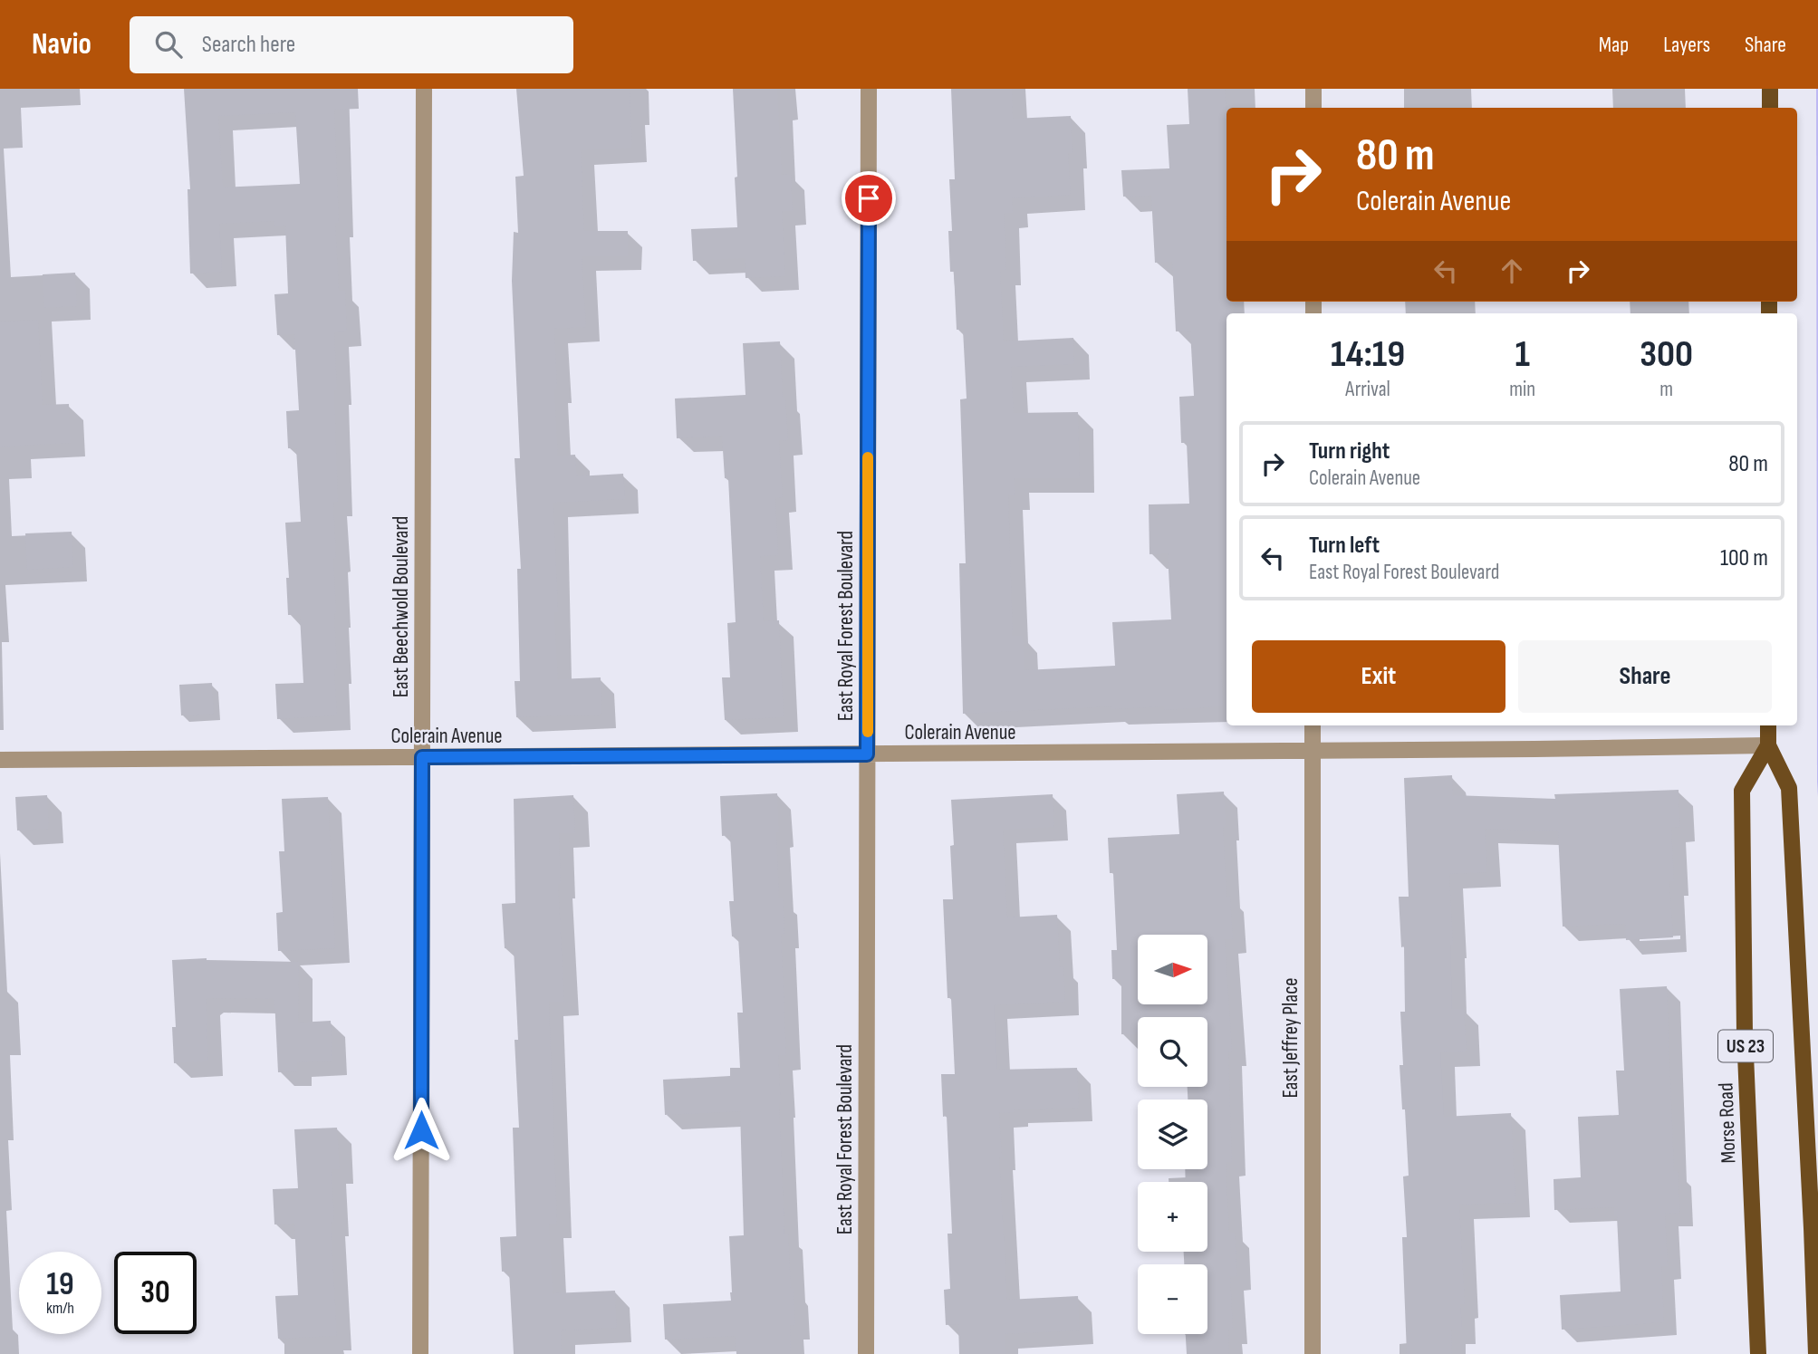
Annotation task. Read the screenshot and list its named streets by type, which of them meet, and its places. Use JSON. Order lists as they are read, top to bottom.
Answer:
{
  "streets": {
    "main road": ["US 23", "Morse Road"],
    "street": [
      "East Beechwold Boulevard",
      "East Royal Forest Boulevard",
      "Colerain Avenue",
      "East Jeffrey Place"
    ]
  },
  "crossings": [
    ["East Beechwold Boulevard", "Colerain Avenue"],
    ["East Royal Forest Boulevard", "Colerain Avenue"],
    ["Colerain Avenue", "East Jeffrey Place"],
    ["Colerain Avenue", "US 23"],
    ["Colerain Avenue", "Morse Road"],
    ["US 23", "Morse Road"]
  ],
  "north": "right",
  "page": {
    "header": "Navio",
    "search": "Search here",
    "nav": ["Map", "Layers", "Share"],
    "turn": ["80 m", "Colerain Avenue"],
    "eta": [
      "14:19",
      "Arrival",
      "1",
      "min",
      "300",
      "m"
    ],
    "list": [
      {
        "name": "Turn right",
        "note": "Colerain Avenue",
        "value": "80 m"
      },
      {
        "name": "Turn left",
        "note": "East Royal Forest Boulevard",
        "value": "100 m"
      }
    ],
    "buttons": ["Exit", "Share"],
    "map_buttons": ["+", "−"],
    "speed": "19 km/h",
    "limit": "30"
  }
}
